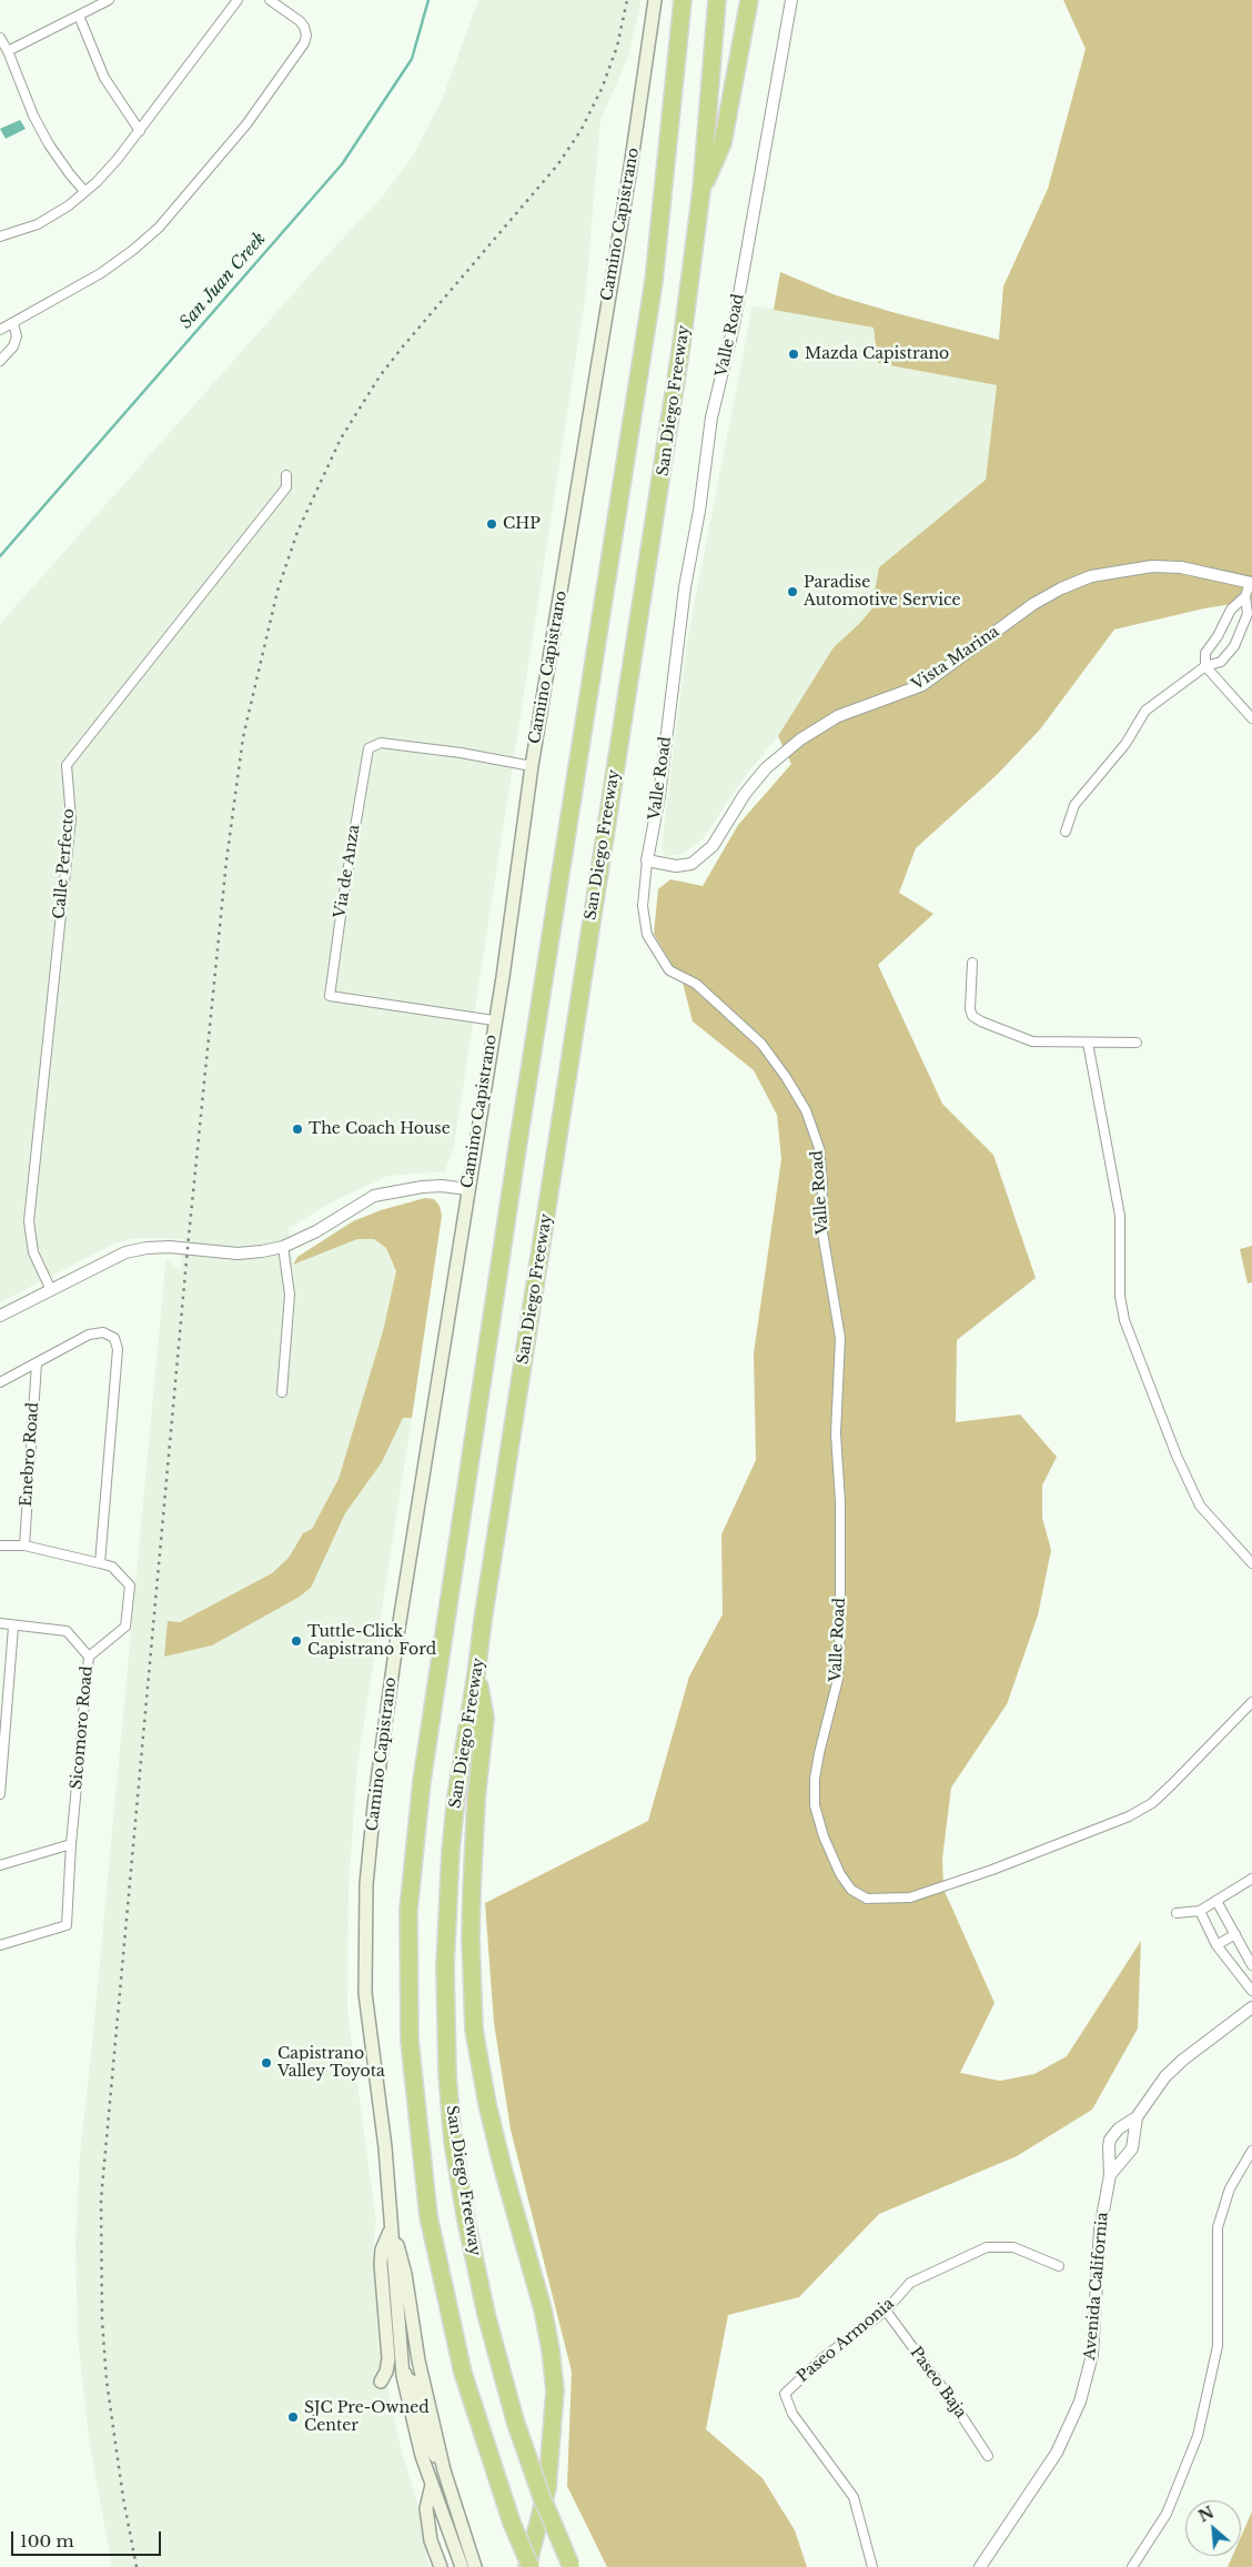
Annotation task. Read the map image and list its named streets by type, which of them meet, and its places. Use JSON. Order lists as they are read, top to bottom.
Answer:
{
  "streets": {
    "highway": ["San Diego Freeway"],
    "main road": ["Camino Capistrano"],
    "street": [
      "Valle Road",
      "Vista Marina",
      "Calle Perfecto",
      "Via de Anza",
      "Enebro Road",
      "Sicomoro Road",
      "Avenida California",
      "Paseo Armonia",
      "Paseo Baja"
    ]
  },
  "crossings": [
    ["Camino Capistrano", "Via de Anza"],
    ["Valle Road", "Vista Marina"],
    ["Enebro Road", "Sicomoro Road"],
    ["Paseo Armonia", "Paseo Baja"]
  ],
  "water": ["San Juan Creek"],
  "places": [
    "Mazda Capistrano",
    "CHP",
    "Paradise Automotive Service",
    "The Coach House",
    "Tuttle-Click Capistrano Ford",
    "Capistrano Valley Toyota",
    "SJC Pre-Owned Center"
  ],
  "scale_bar": "100 m",
  "north": "top left"
}
